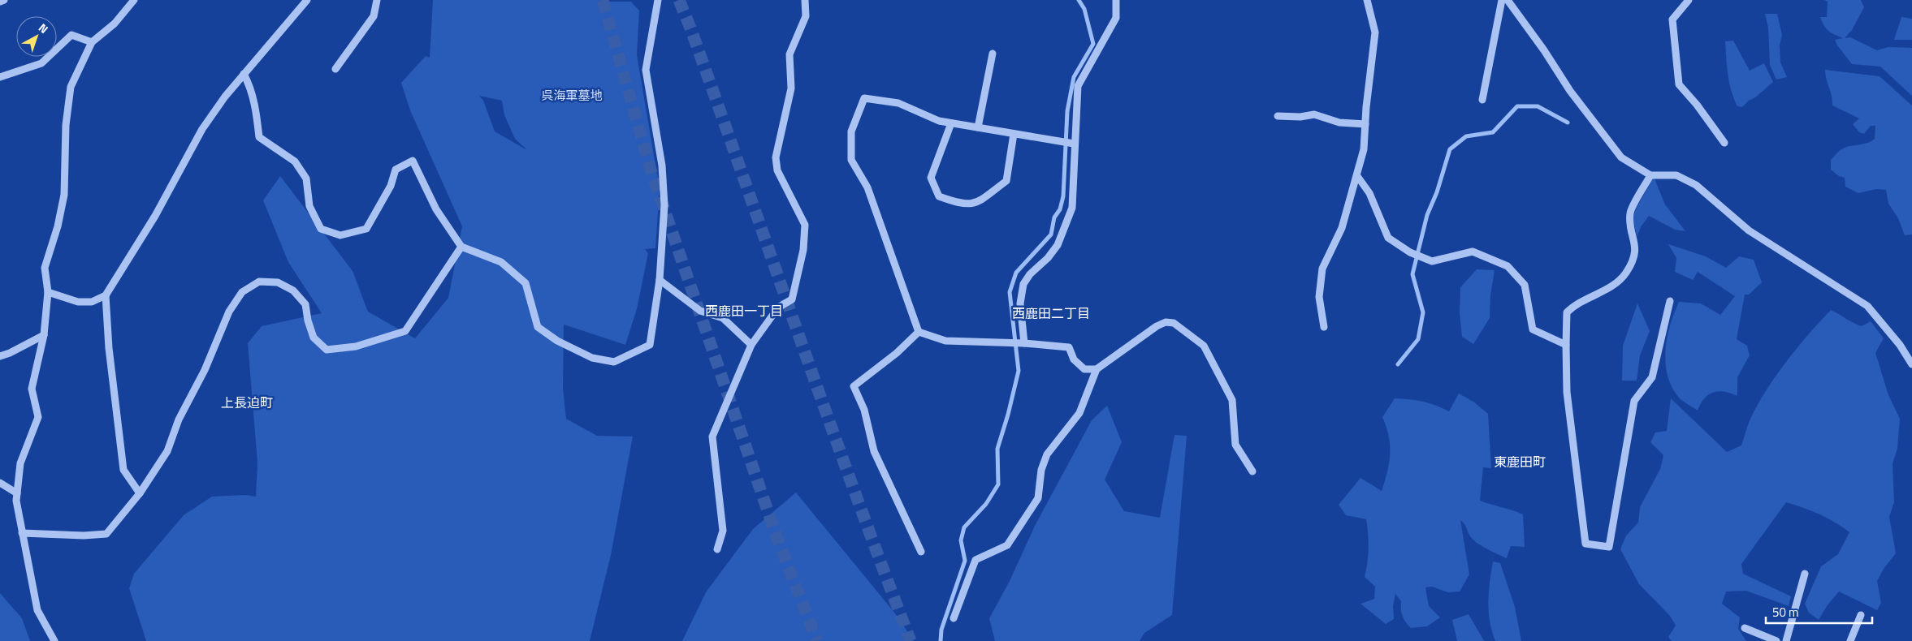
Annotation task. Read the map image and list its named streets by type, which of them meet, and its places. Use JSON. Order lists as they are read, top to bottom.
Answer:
{
  "districts": [
    "西鹿田一丁目",
    "西鹿田二丁目",
    "上長迫町",
    "東鹿田町"
  ],
  "parks": ["呉海軍墓地"],
  "scale_bar": "50 m",
  "north": "top right"
}
